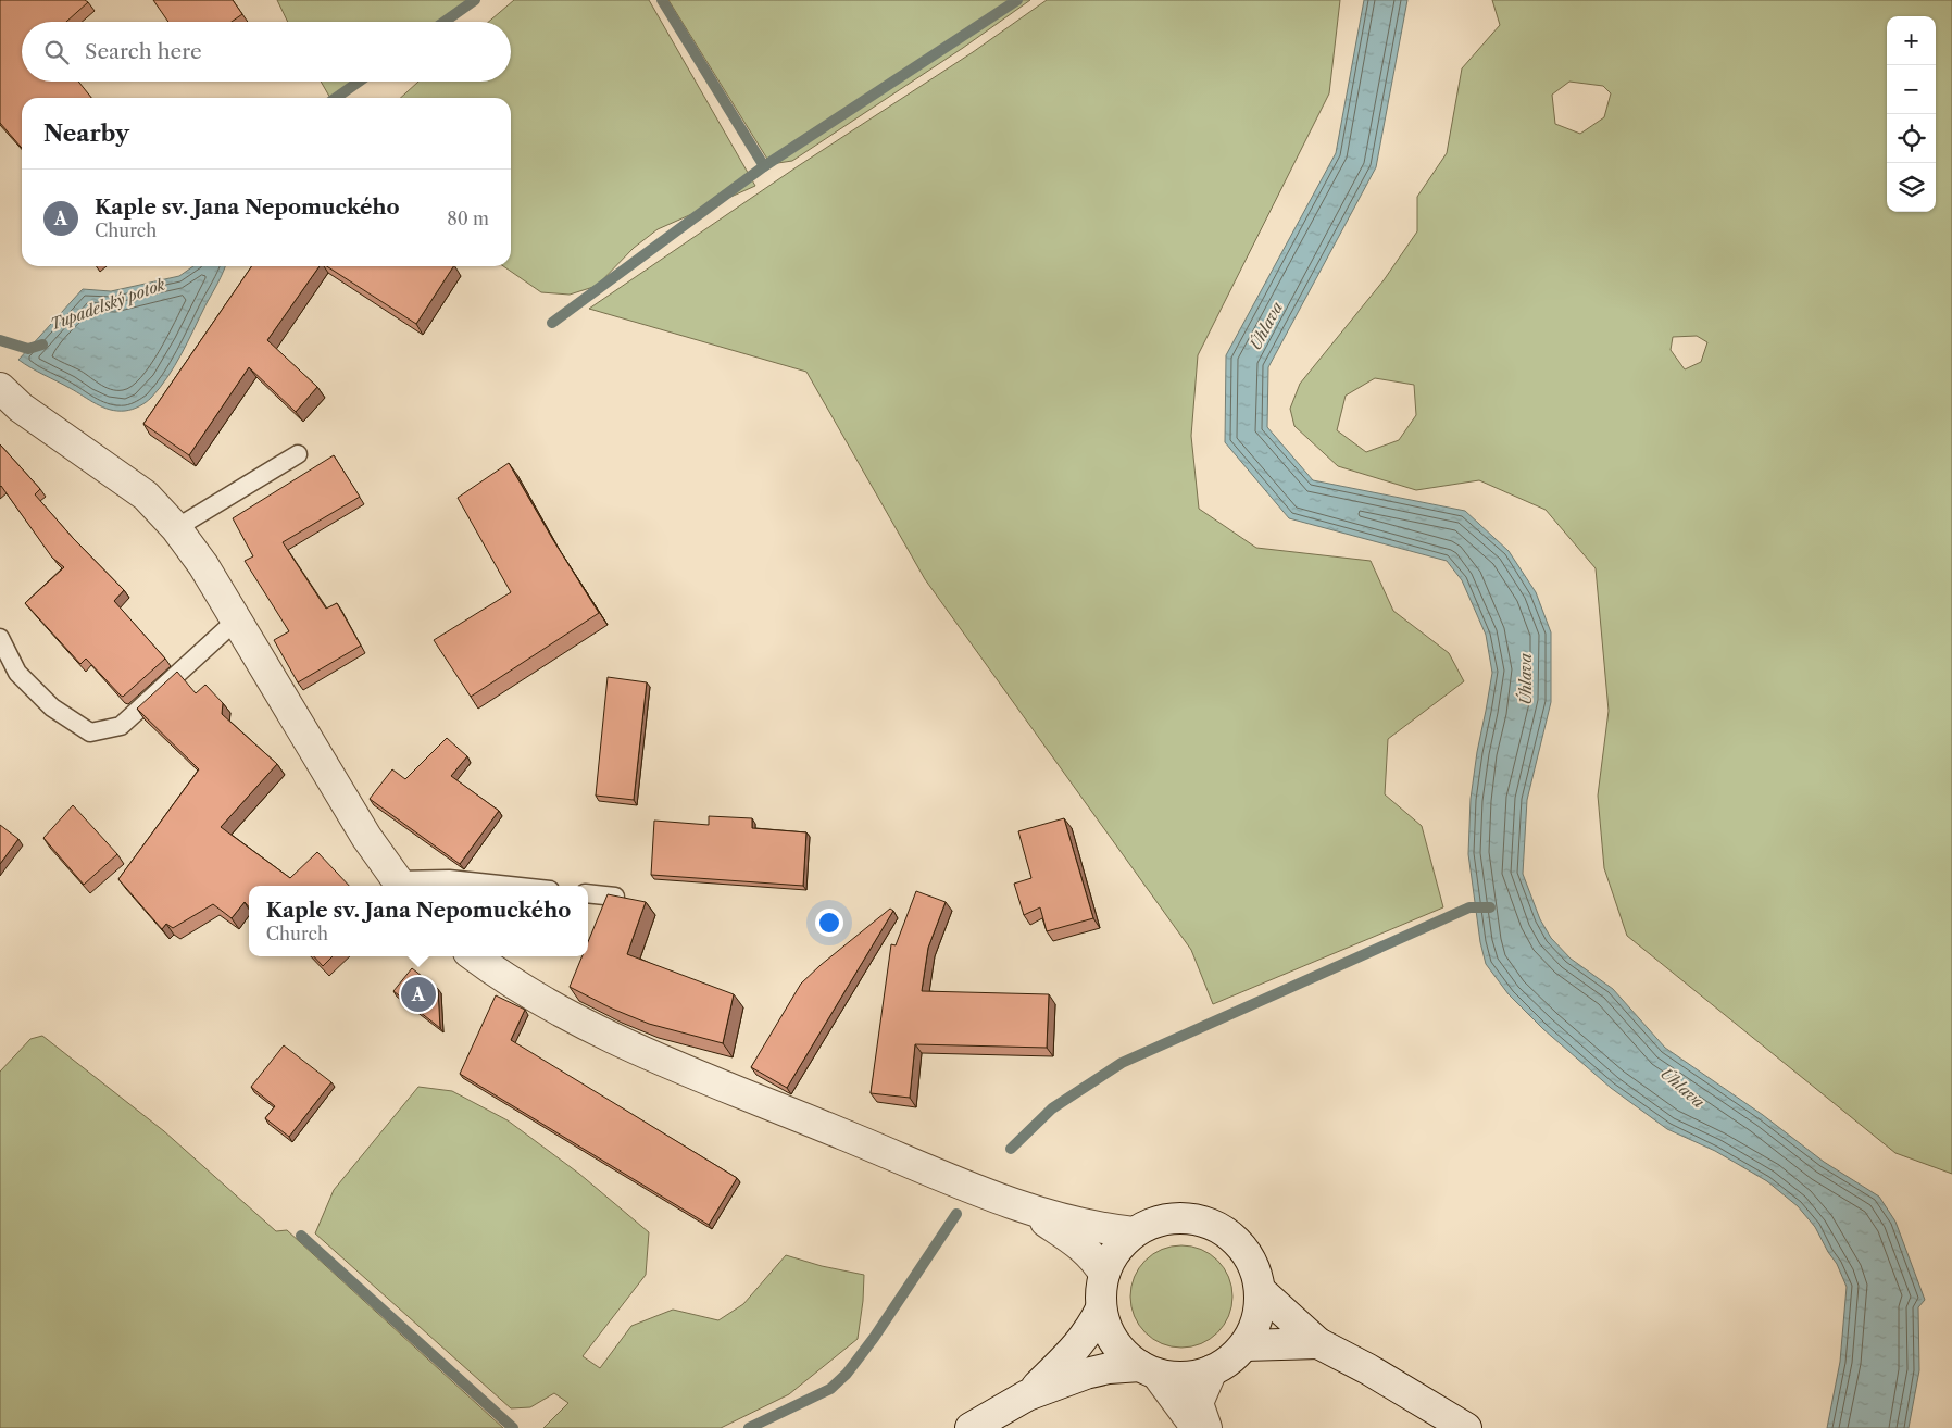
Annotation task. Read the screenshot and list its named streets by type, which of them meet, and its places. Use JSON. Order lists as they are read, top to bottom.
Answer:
{
  "water": ["Tupadelský potok", "Úhlava"],
  "page": {
    "map_buttons": ["+", "−"],
    "search": "Search here",
    "heading": "Nearby",
    "list": [
      {
        "mark": "A",
        "name": "Kaple sv. Jana Nepomuckého",
        "note": "Church",
        "value": "80 m"
      }
    ],
    "popup": ["Kaple sv. Jana Nepomuckého", "Church"],
    "pins": "A"
  }
}
